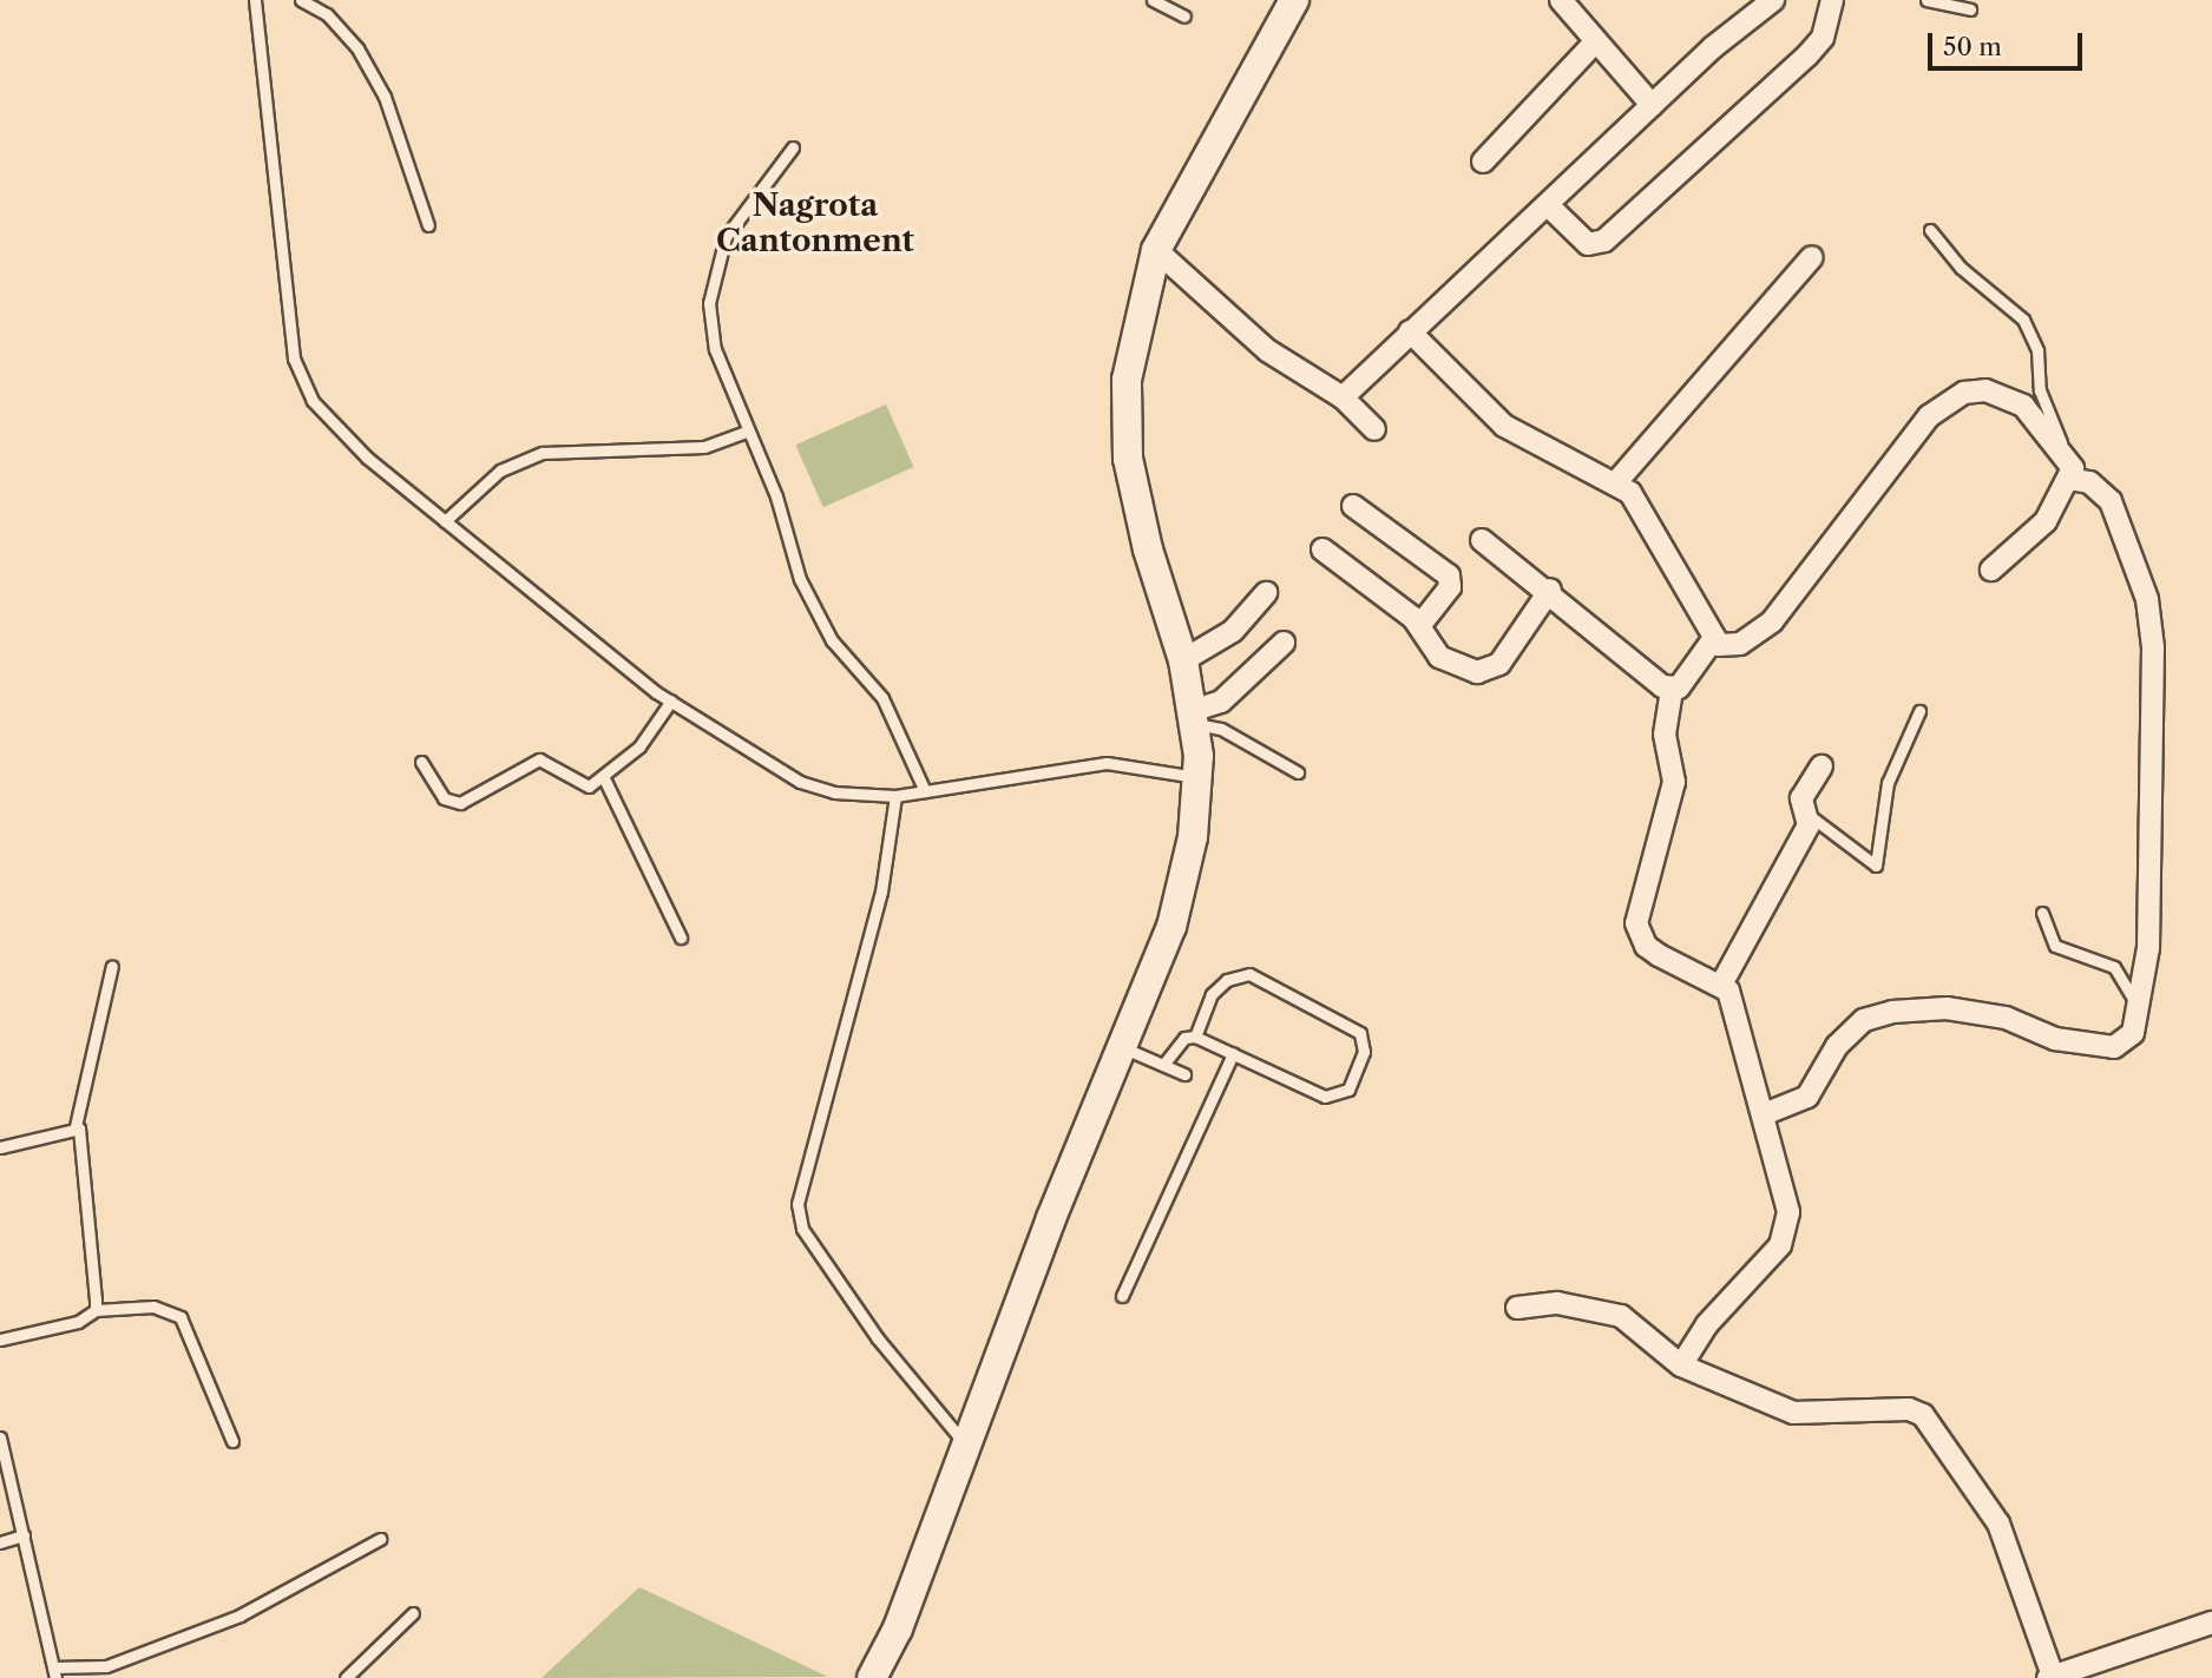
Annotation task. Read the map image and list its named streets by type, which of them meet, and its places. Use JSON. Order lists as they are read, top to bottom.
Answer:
{
  "districts": ["Nagrota Cantonment"],
  "scale_bar": "50 m"
}
